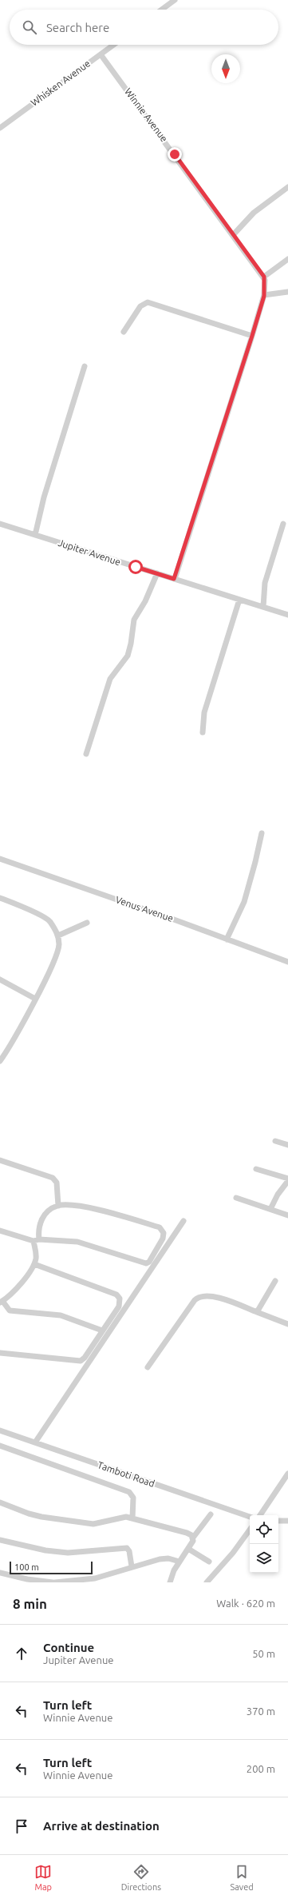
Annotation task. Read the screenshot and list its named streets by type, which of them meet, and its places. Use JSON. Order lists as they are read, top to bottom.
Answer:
{
  "streets": {
    "street": [
      "Whisken Avenue",
      "Winnie Avenue",
      "Jupiter Avenue",
      "Venus Avenue",
      "Tamboti Road"
    ]
  },
  "crossings": [
    ["Whisken Avenue", "Winnie Avenue"]
  ],
  "scale_bar": "100 m",
  "north": "bottom",
  "page": {
    "search": "Search here",
    "scale": "100 m",
    "heading": ["8 min", "Walk · 620 m"],
    "list": [
      ["Continue", "Jupiter Avenue", "50 m"],
      ["Turn left", "Winnie Avenue", "370 m"],
      ["Turn left", "Winnie Avenue", "200 m"],
      "Arrive at destination"
    ],
    "nav": ["Map", "Directions", "Saved"]
  }
}
